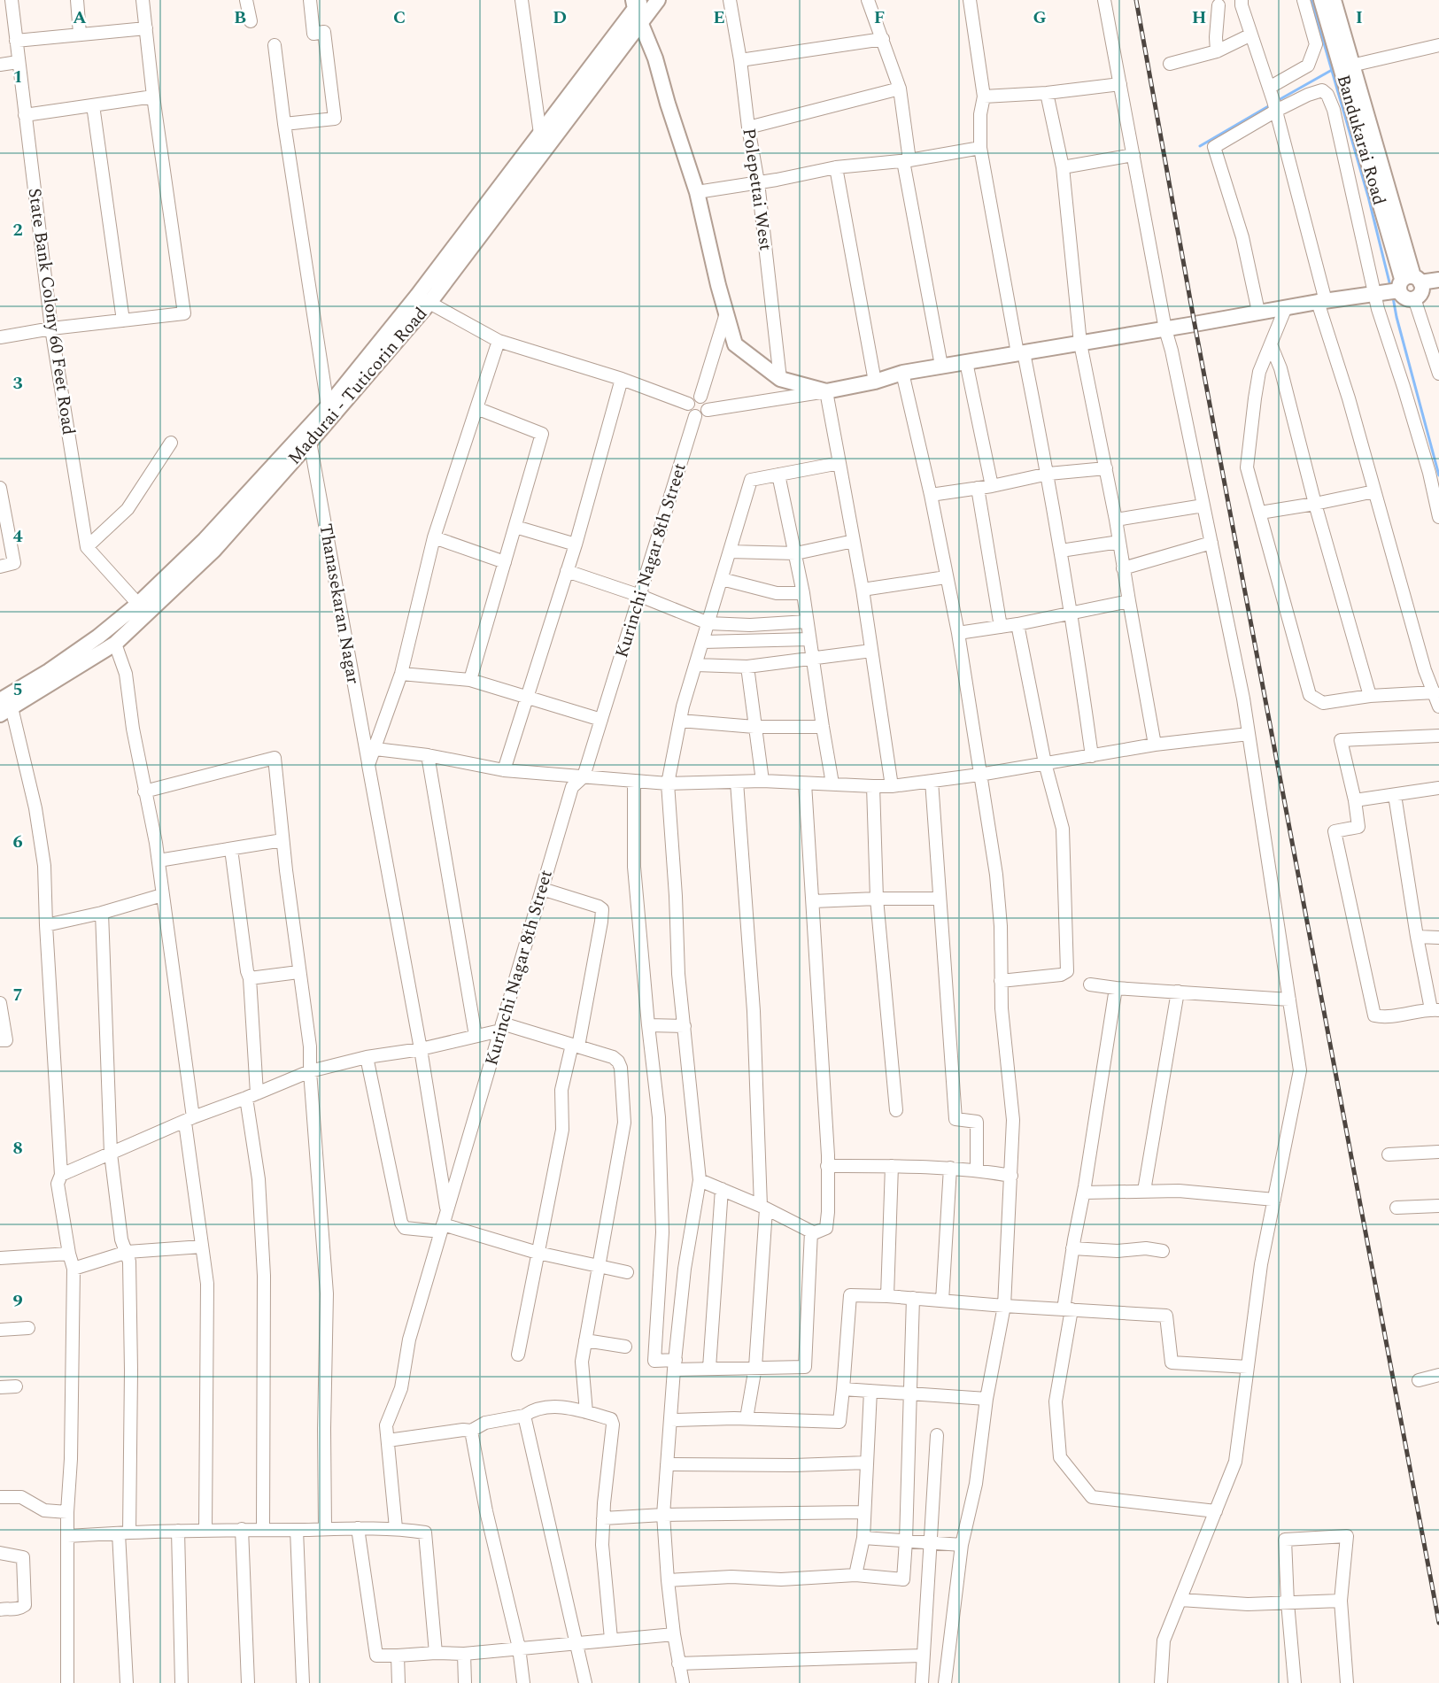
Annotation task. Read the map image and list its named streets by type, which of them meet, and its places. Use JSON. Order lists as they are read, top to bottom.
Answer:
{
  "streets": {
    "main road": ["Bandukarai Road", "Madurai - Tuticorin Road"],
    "street": [
      "Polepettai West",
      "State Bank Colony 60 Feet Road",
      "Kurinchi Nagar 8th Street",
      "Thanasekaran Nagar"
    ]
  },
  "crossings": [
    ["Madurai - Tuticorin Road", "Thanasekaran Nagar"],
    ["Kurinchi Nagar 8th Street", "Thanasekaran Nagar"]
  ],
  "grid": {
    "columns": [
      "A",
      "B",
      "C",
      "D",
      "E",
      "F",
      "G",
      "H",
      "I"
    ],
    "rows": [
      "1",
      "2",
      "3",
      "4",
      "5",
      "6",
      "7",
      "8",
      "9"
    ]
  }
}
